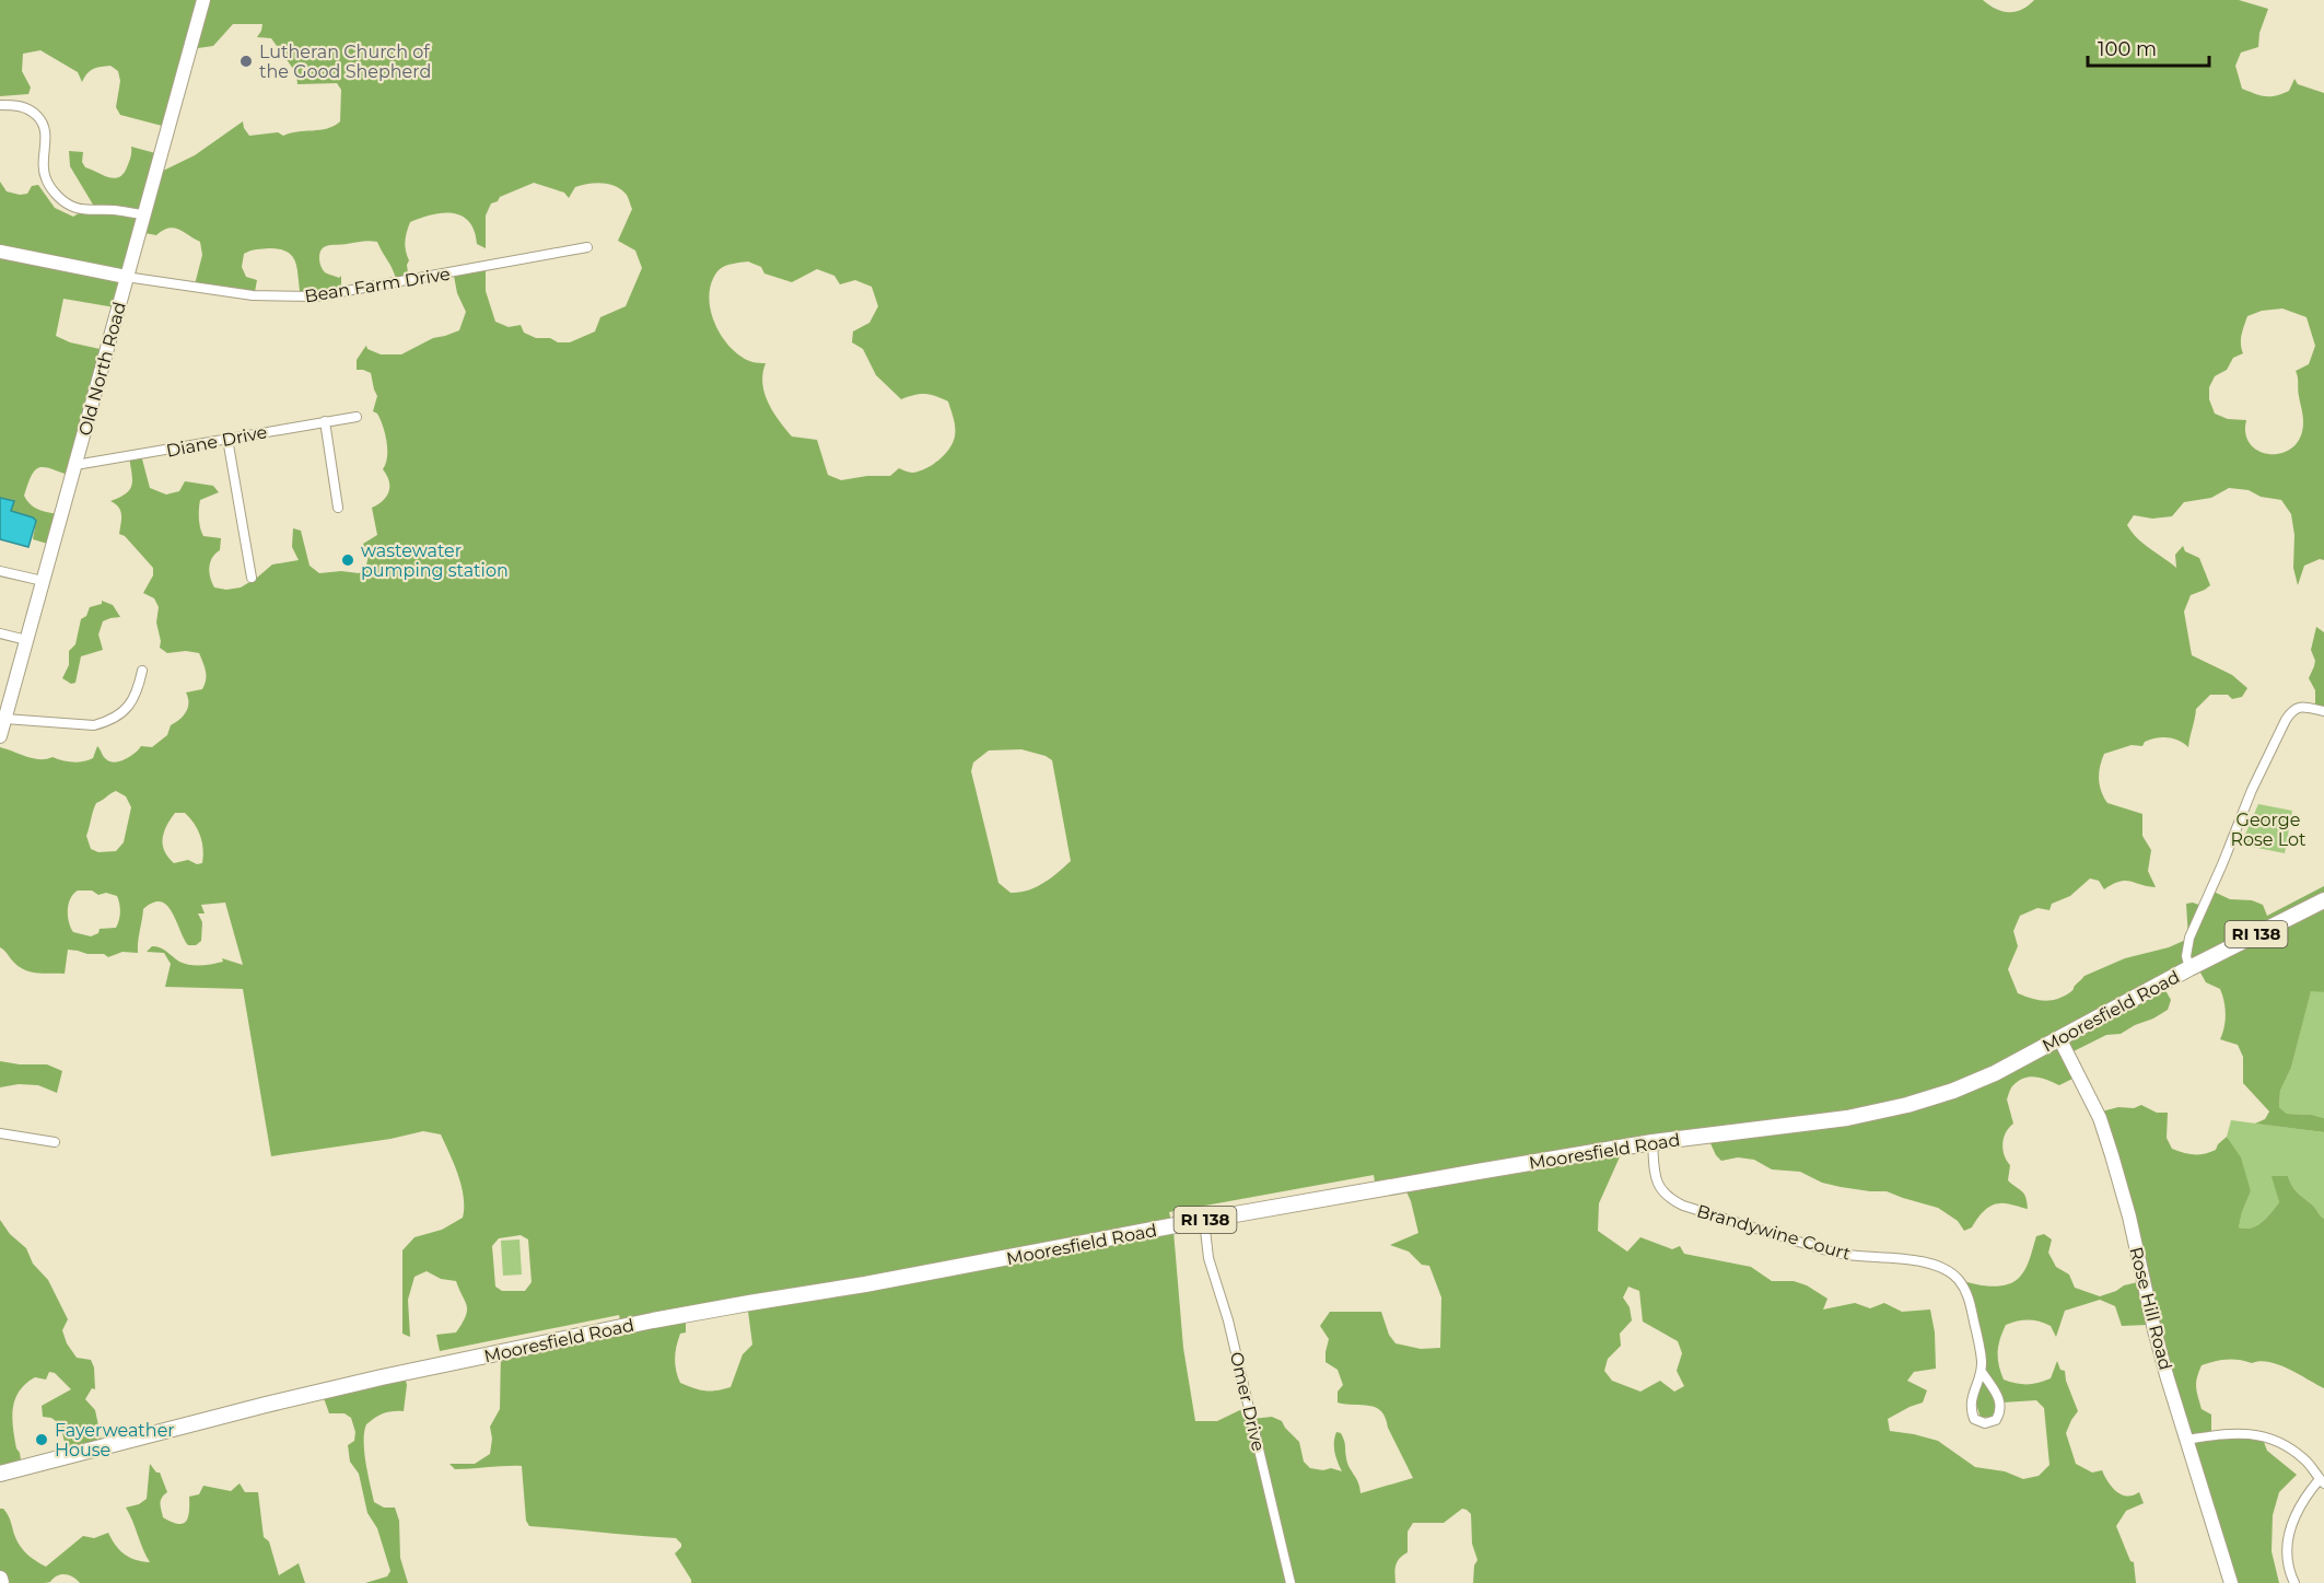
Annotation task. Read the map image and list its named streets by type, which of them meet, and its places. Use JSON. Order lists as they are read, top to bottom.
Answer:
{
  "streets": {
    "main road": ["RI 138", "Mooresfield Road"],
    "street": [
      "Bean Farm Drive",
      "Old North Road",
      "Diane Drive",
      "Brandywine Court",
      "Rose Hill Road",
      "Omer Drive"
    ]
  },
  "crossings": [
    ["Bean Farm Drive", "Old North Road"],
    ["Old North Road", "Diane Drive"],
    ["Mooresfield Road", "Brandywine Court"],
    ["Mooresfield Road", "Rose Hill Road"],
    ["Mooresfield Road", "Omer Drive"]
  ],
  "parks": ["George Rose Lot"],
  "places": ["Lutheran Church of the Good Shepherd", "wastewater pumping station", "Fayerweather House"],
  "scale_bar": "100 m"
}
